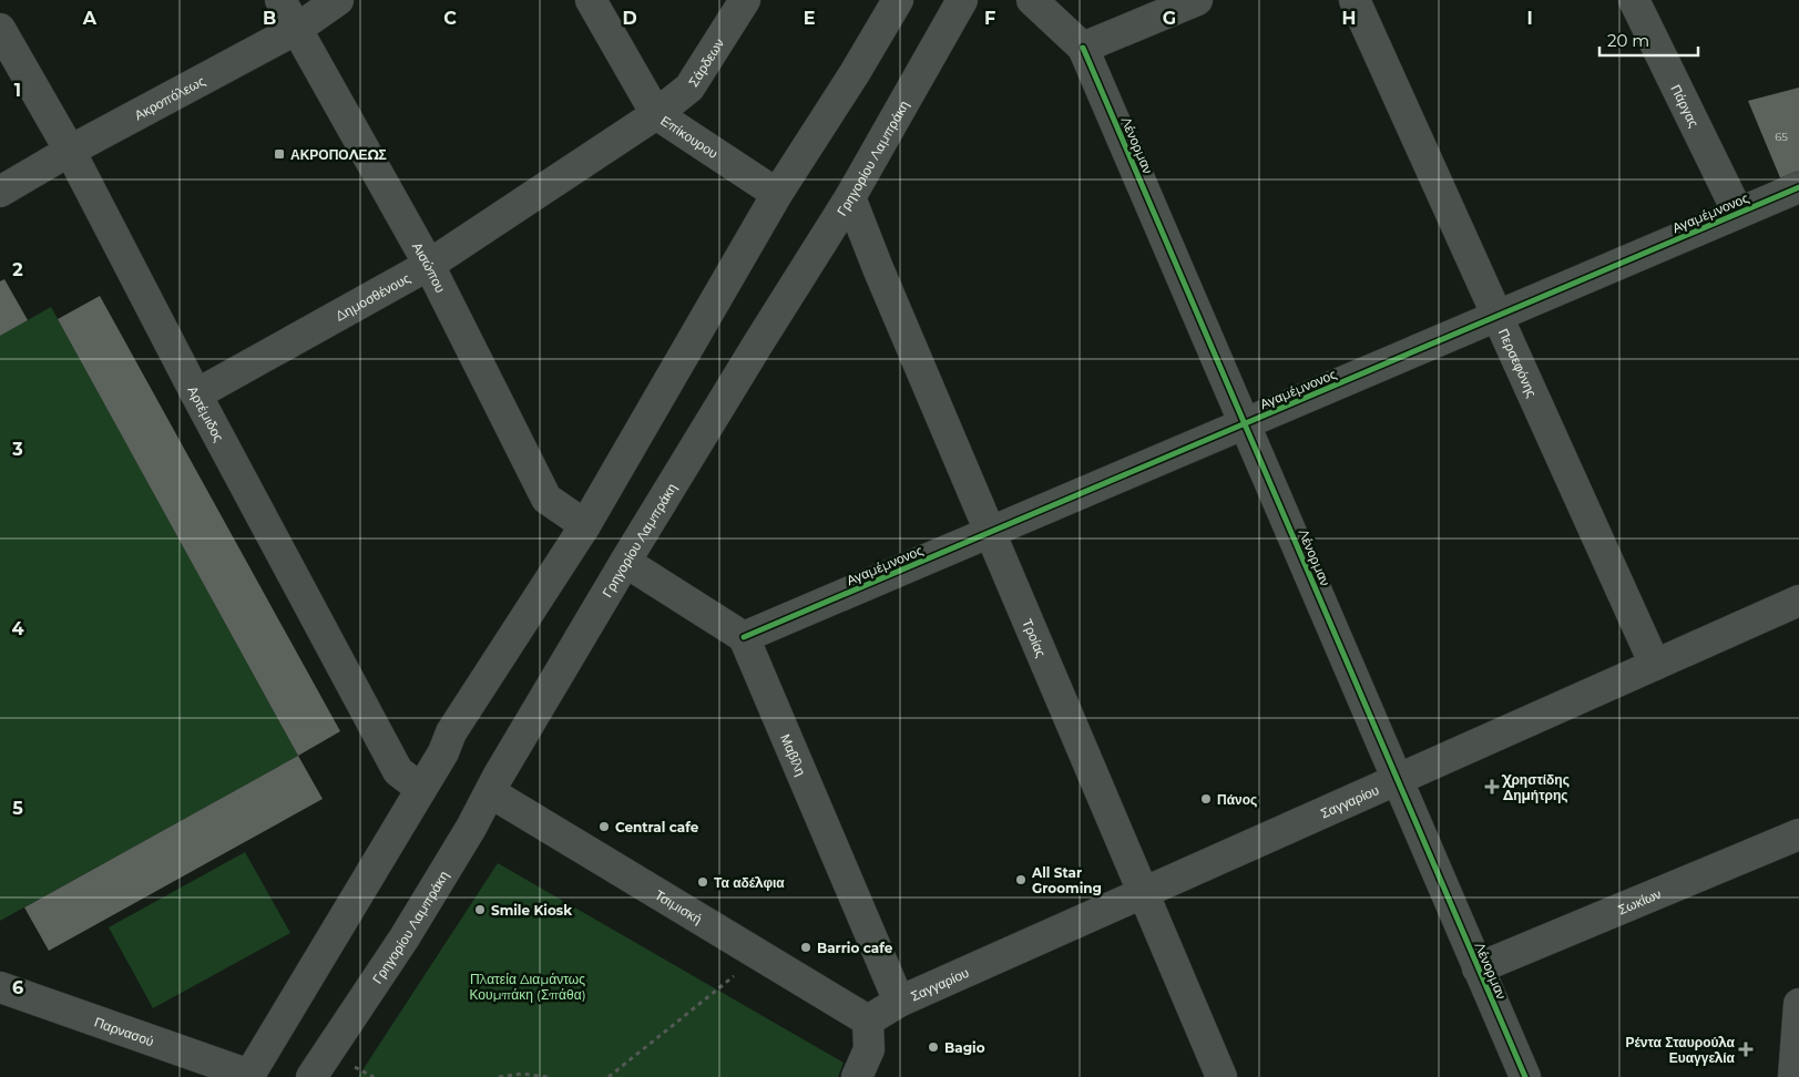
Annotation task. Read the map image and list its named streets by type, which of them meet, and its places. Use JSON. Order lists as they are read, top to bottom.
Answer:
{
  "streets": {
    "street": [
      "Σάρδεων",
      "Ακροπόλεως",
      "Πάργας",
      "Επίκουρου",
      "Λένορμαν",
      "Γρηγορίου Λαμπράκη",
      "Αγαμέμνονος",
      "Αισώπου",
      "Δημοσθένους",
      "Περσεφόνης",
      "Αρτέμιδος",
      "Τροίας",
      "Μαβίλη",
      "Σαγγαρίου",
      "Σωκίων",
      "Τσιμισκή",
      "Παρνασού"
    ]
  },
  "crossings": [
    ["Σάρδεων", "Επίκουρου"],
    ["Σάρδεων", "Δημοσθένους"],
    ["Ακροπόλεως", "Αισώπου"],
    ["Ακροπόλεως", "Αρτέμιδος"],
    ["Πάργας", "Αγαμέμνονος"],
    ["Επίκουρου", "Δημοσθένους"],
    ["Λένορμαν", "Αγαμέμνονος"],
    ["Λένορμαν", "Σαγγαρίου"],
    ["Λένορμαν", "Σωκίων"],
    ["Γρηγορίου Λαμπράκη", "Τροίας"],
    ["Γρηγορίου Λαμπράκη", "Τσιμισκή"],
    ["Αγαμέμνονος", "Περσεφόνης"],
    ["Αγαμέμνονος", "Τροίας"],
    ["Αγαμέμνονος", "Μαβίλη"],
    ["Αισώπου", "Δημοσθένους"],
    ["Δημοσθένους", "Αρτέμιδος"],
    ["Περσεφόνης", "Σαγγαρίου"],
    ["Τροίας", "Σαγγαρίου"],
    ["Μαβίλη", "Σαγγαρίου"],
    ["Σαγγαρίου", "Τσιμισκή"]
  ],
  "parks": ["Πλατεία Διαμάντως Κουμπάκη (Σπάθα)"],
  "places": {
    "transit": ["ΑΚΡΟΠΟΛΕΩΣ"],
    "health": ["Χρηστίδης Δημήτρης", "Ρέντα Σταυρούλα Ευαγγελία"],
    "other": [
      "Πάνος",
      "Central cafe",
      "All Star Grooming",
      "Τα αδέλφια",
      "Smile Kiosk",
      "Barrio cafe",
      "Bagio"
    ]
  },
  "house_numbers": ["65"],
  "scale_bar": "20 m",
  "grid": {
    "columns": [
      "A",
      "B",
      "C",
      "D",
      "E",
      "F",
      "G",
      "H",
      "I"
    ],
    "rows": [
      "1",
      "2",
      "3",
      "4",
      "5",
      "6"
    ]
  }
}
